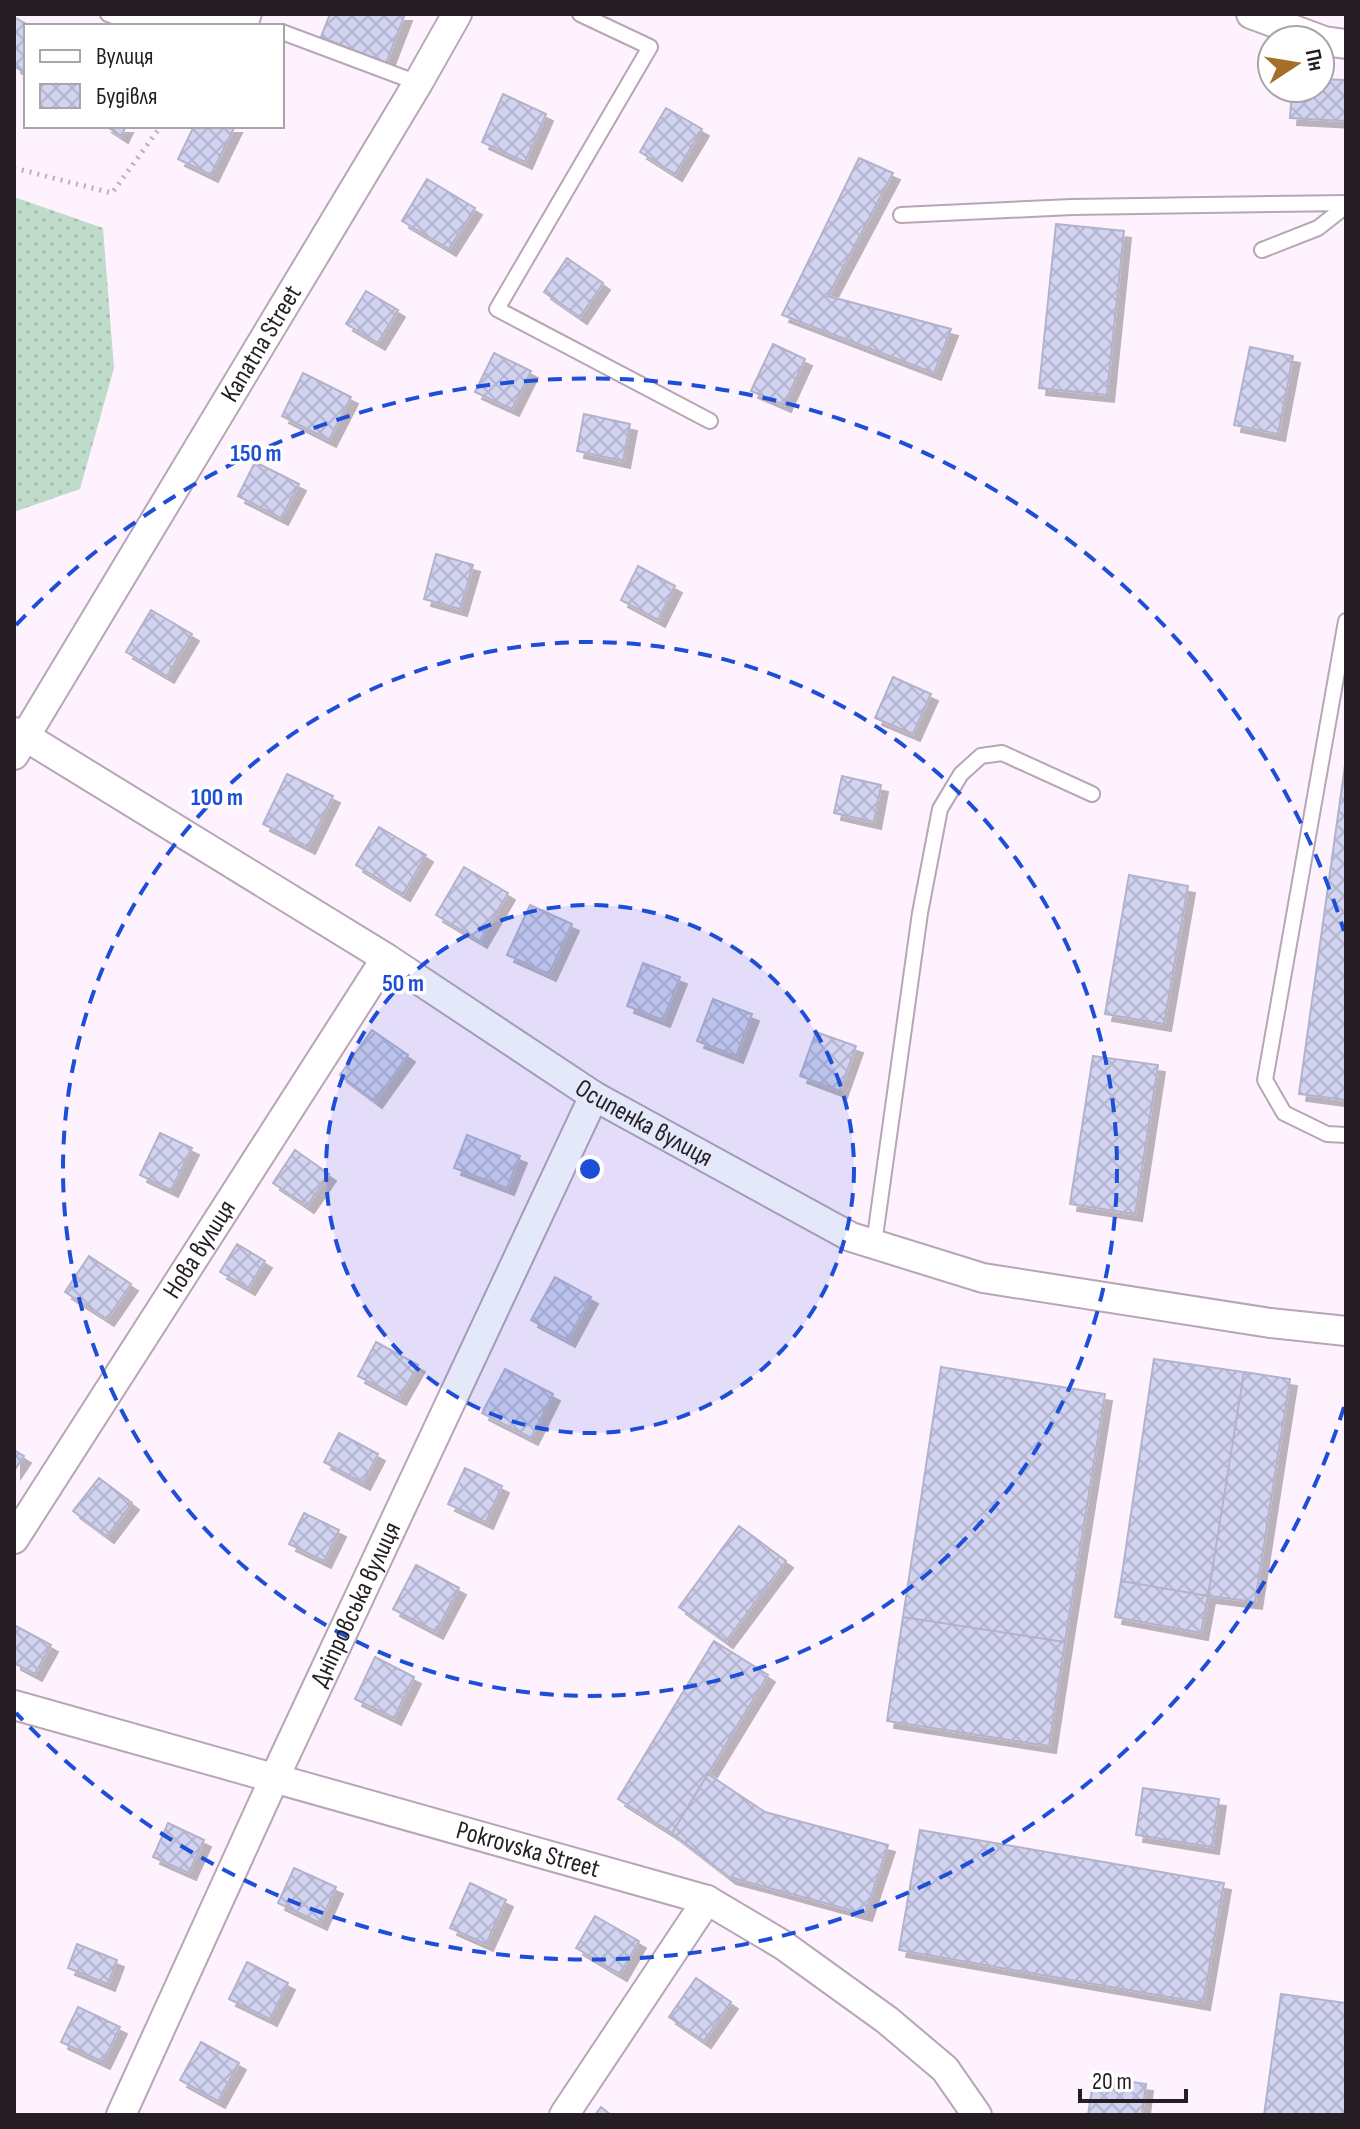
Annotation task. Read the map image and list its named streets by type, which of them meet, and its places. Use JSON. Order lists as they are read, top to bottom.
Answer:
{
  "streets": {
    "street": [
      "Kanatna Street",
      "Осипенка вулиця",
      "Нова вулиця",
      "Дніпровська вулиця",
      "Pokrovska Street"
    ]
  },
  "crossings": [
    ["Kanatna Street", "Осипенка вулиця"],
    ["Осипенка вулиця", "Нова вулиця"],
    ["Осипенка вулиця", "Дніпровська вулиця"],
    ["Дніпровська вулиця", "Pokrovska Street"]
  ],
  "legend": ["Вулиця", "Будівля"],
  "scale_bar": "20 m",
  "north": "right",
  "rings": ["150 m", "100 m", "50 m"]
}
